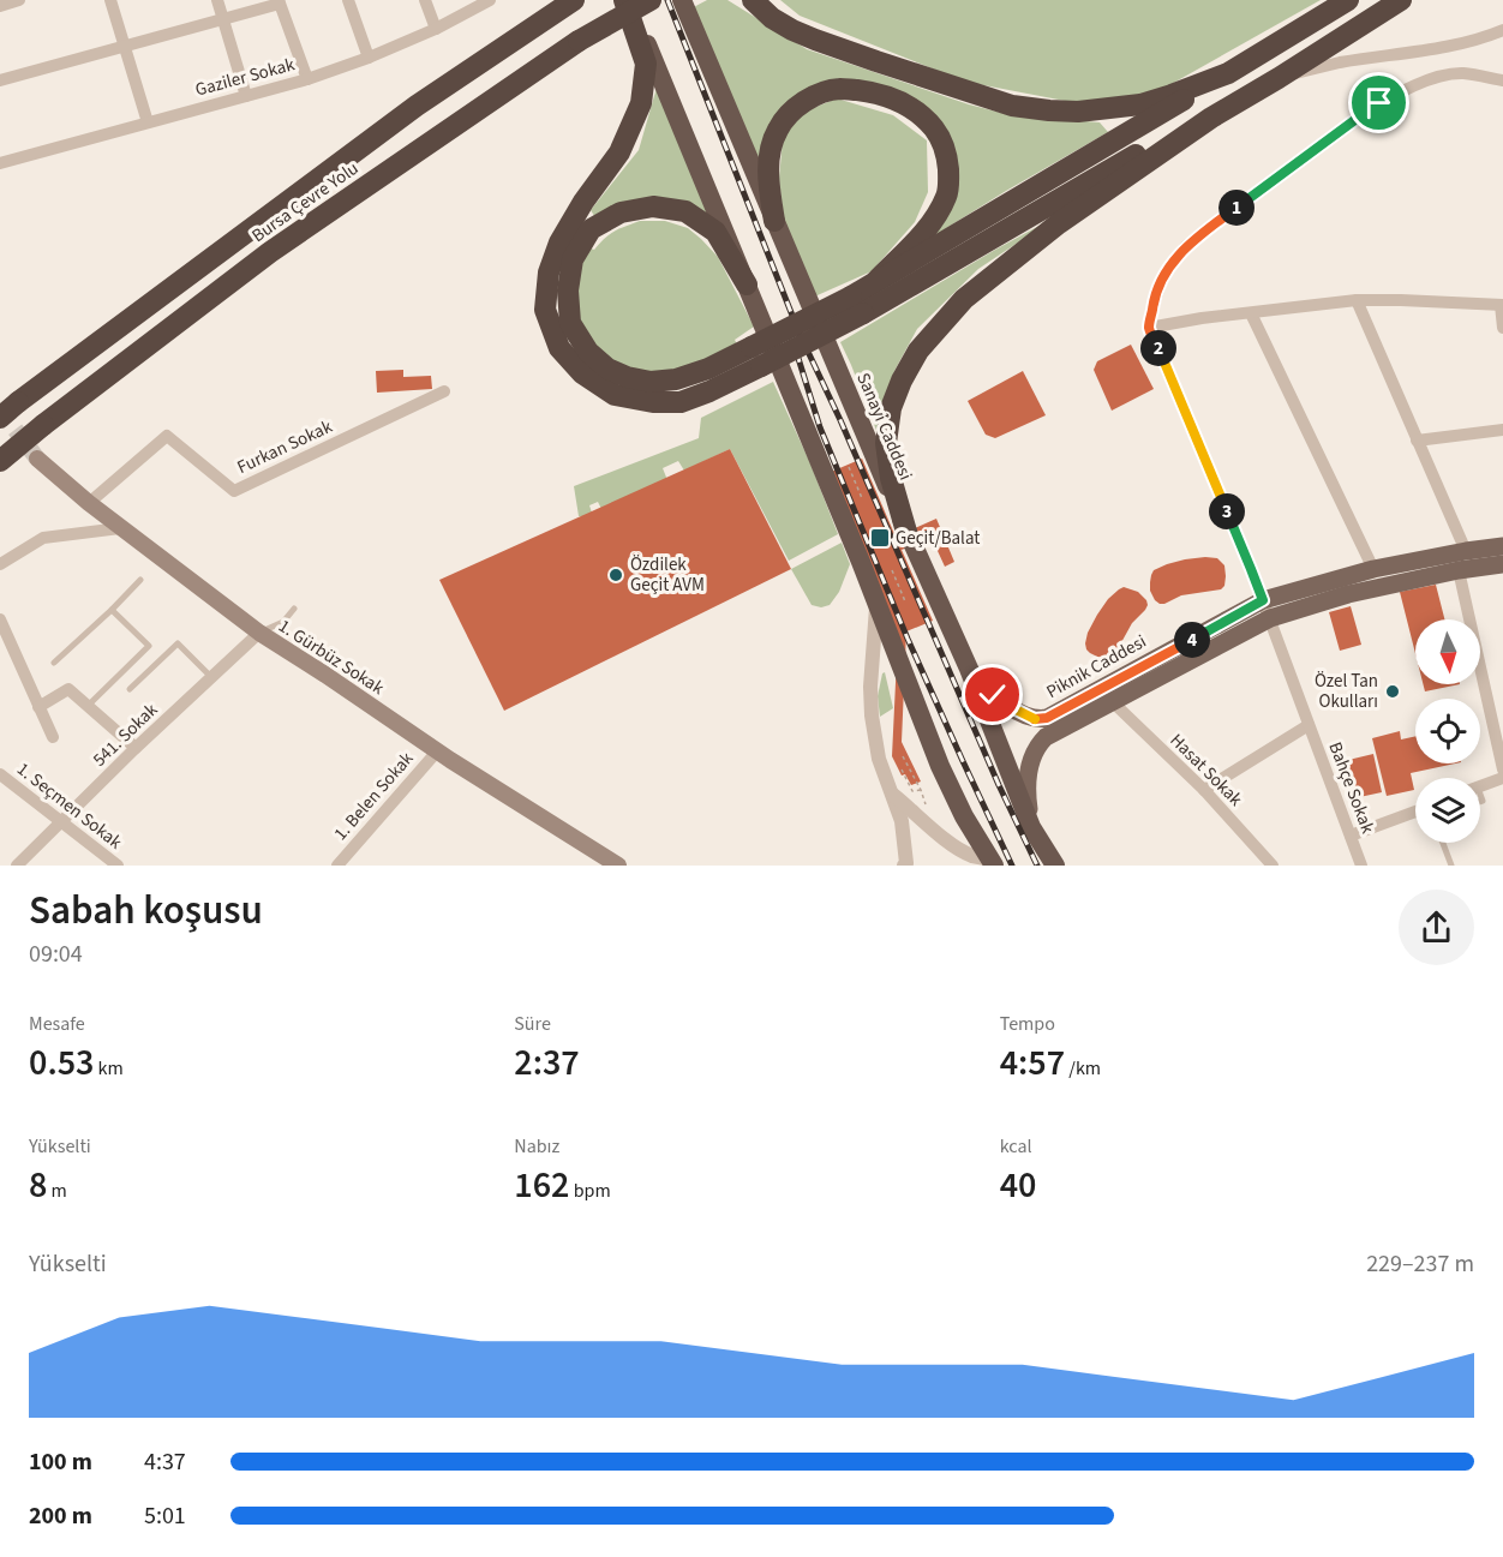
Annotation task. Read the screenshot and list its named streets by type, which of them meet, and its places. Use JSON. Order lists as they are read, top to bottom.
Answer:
{
  "streets": {
    "highway": ["Bursa Çevre Yolu", "Sanayi Caddesi"],
    "main road": ["1. Gürbüz Sokak", "Piknik Caddesi"],
    "street": [
      "Gaziler Sokak",
      "Furkan Sokak",
      "541. Sokak",
      "Hasat Sokak",
      "Bahçe Sokak",
      "1. Belen Sokak",
      "1. Seçmen Sokak"
    ]
  },
  "crossings": [
    ["Sanayi Caddesi", "Piknik Caddesi"],
    ["Furkan Sokak", "1. Gürbüz Sokak"],
    ["1. Gürbüz Sokak", "541. Sokak"],
    ["1. Gürbüz Sokak", "1. Belen Sokak"],
    ["Piknik Caddesi", "Hasat Sokak"],
    ["Piknik Caddesi", "Bahçe Sokak"],
    ["541. Sokak", "1. Seçmen Sokak"]
  ],
  "places": {
    "transit": ["Geçit/Balat"],
    "other": ["Özdilek Geçit AVM", "Özel Tan Okulları"]
  },
  "north": "bottom",
  "page": {
    "pins": [
      "1",
      "2",
      "3",
      "4"
    ],
    "heading": ["Sabah koşusu", "09:04"],
    "stats": [
      ["Mesafe", "0.53 km"],
      ["Süre", "2:37"],
      ["Tempo", "4:57 /km"],
      ["Yükselti", "8 m"],
      ["Nabız", "162 bpm"],
      ["kcal", "40"]
    ],
    "chart": ["Yükselti", "229–237 m"],
    "list": [
      {
        "name": "100 m",
        "note": "4:37"
      },
      {
        "name": "200 m",
        "note": "5:01"
      }
    ]
  }
}
